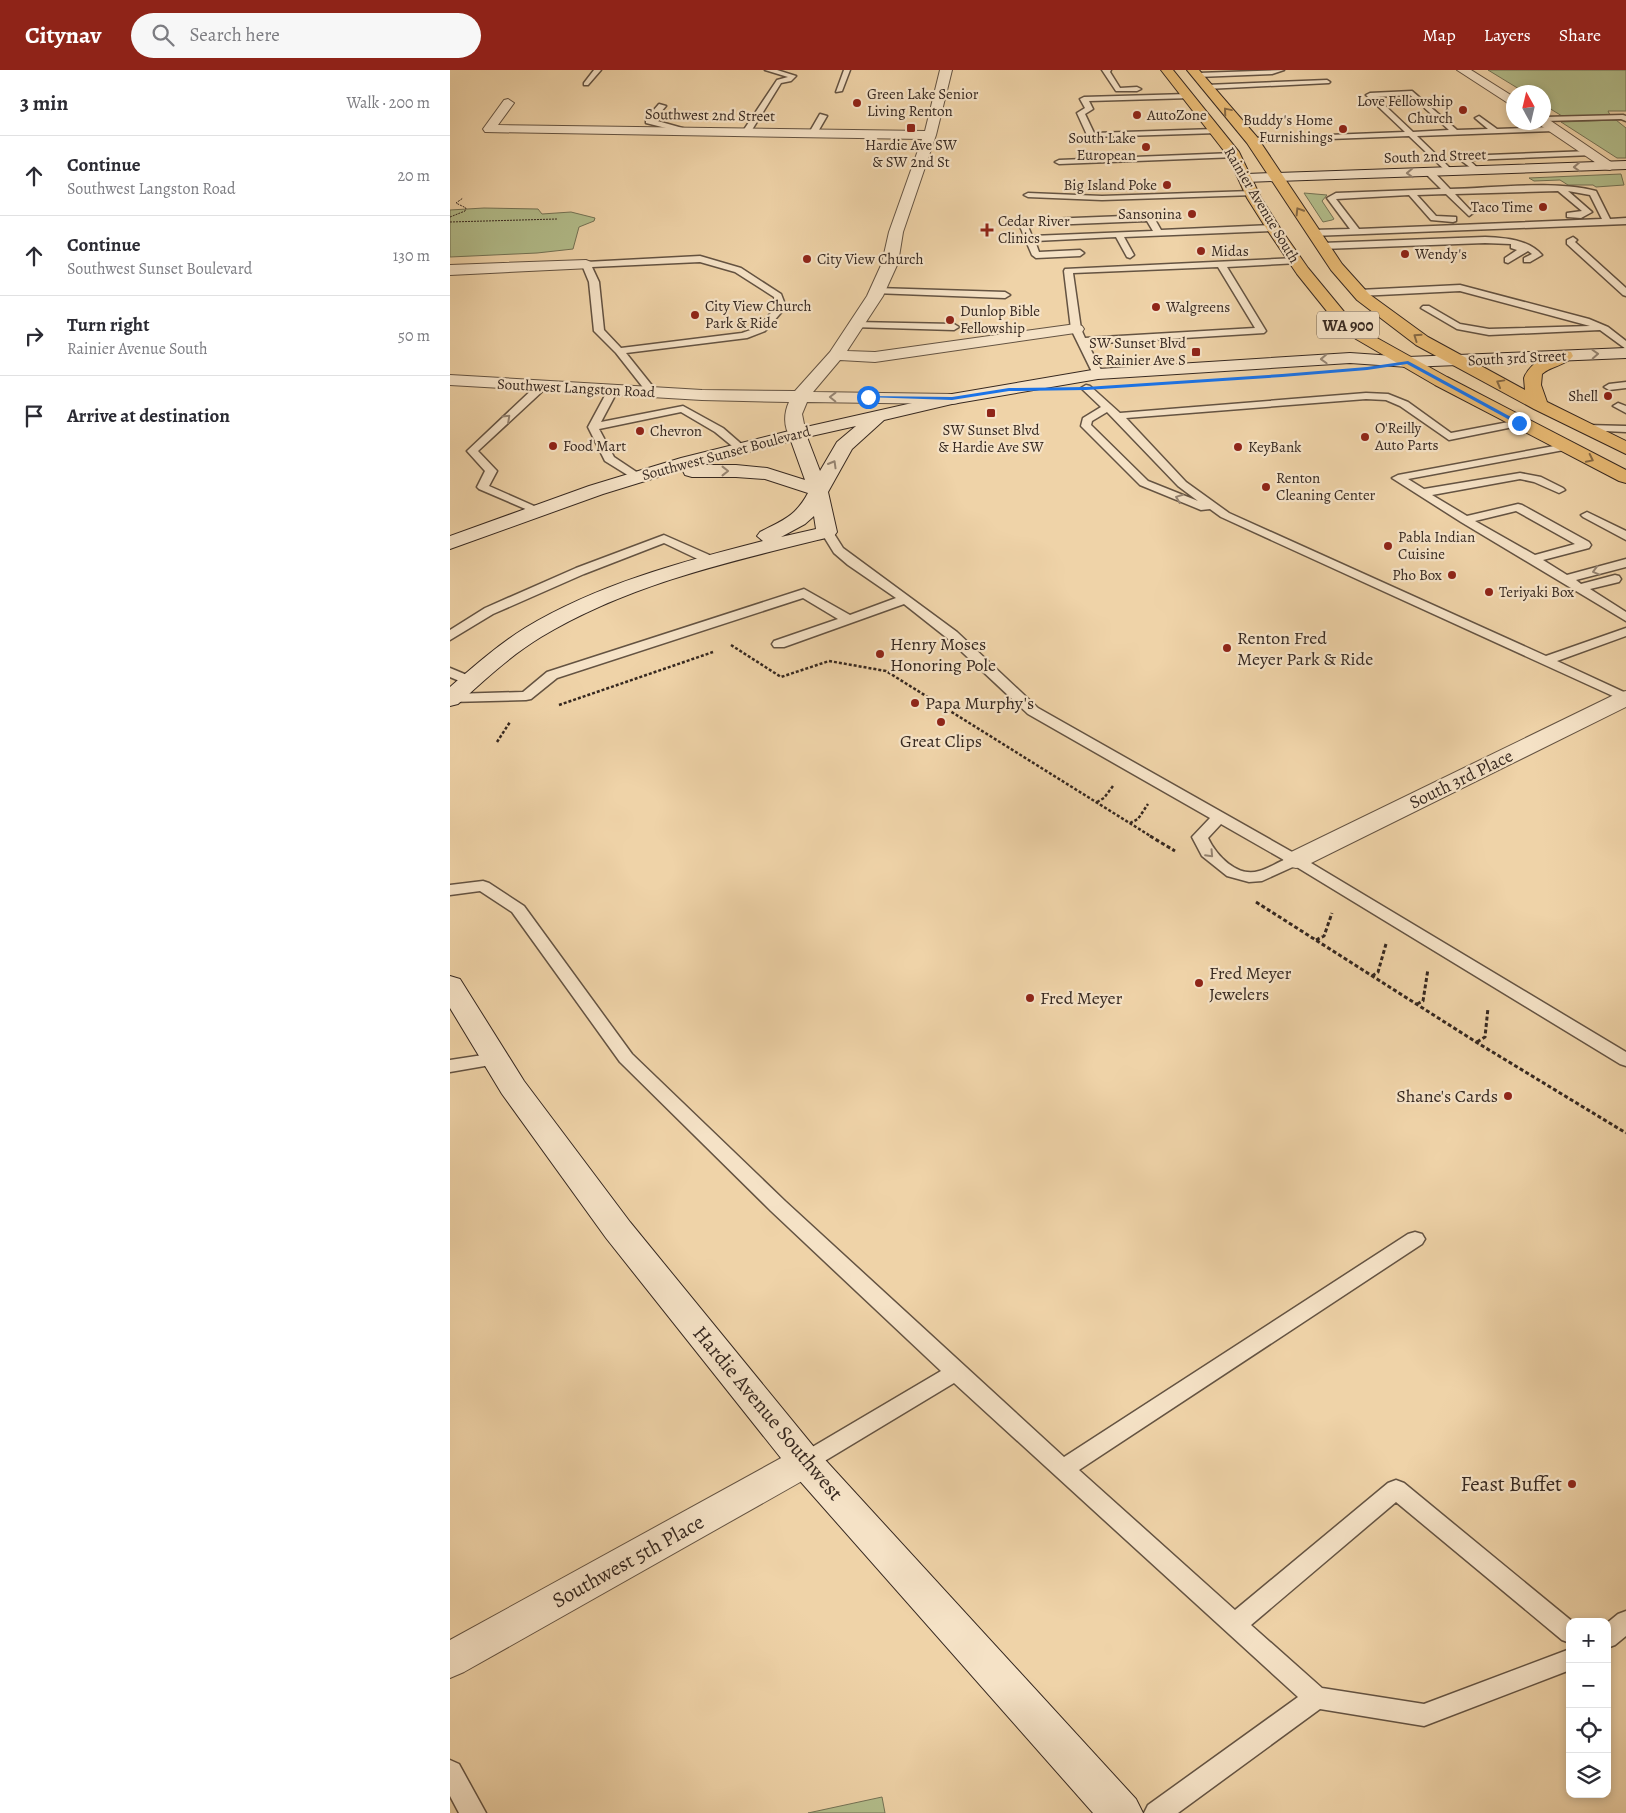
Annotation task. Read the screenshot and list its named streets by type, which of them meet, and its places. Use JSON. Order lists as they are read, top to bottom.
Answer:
{
  "streets": {
    "main road": ["Rainier Avenue South", "WA 900"],
    "street": [
      "Southwest 2nd Street",
      "South 2nd Street",
      "South 3rd Street",
      "Southwest Langston Road",
      "Southwest Sunset Boulevard",
      "South 3rd Place",
      "Hardie Avenue Southwest",
      "Southwest 5th Place"
    ]
  },
  "crossings": [
    ["South 2nd Street", "Rainier Avenue South"],
    ["Rainier Avenue South", "South 3rd Street"],
    ["Rainier Avenue South", "Southwest Sunset Boulevard"],
    ["South 3rd Street", "Southwest Sunset Boulevard"],
    ["Southwest Langston Road", "Southwest Sunset Boulevard"],
    ["Hardie Avenue Southwest", "Southwest 5th Place"]
  ],
  "one_way": ["South 2nd Street"],
  "places": {
    "other": [
      "Green Lake Senior Living Renton",
      "Love Fellowship Church",
      "AutoZone",
      "Buddy's Home Furnishings",
      "South Lake European",
      "Big Island Poke",
      "Taco Time",
      "Sansonina",
      "Midas",
      "Wendy's",
      "City View Church",
      "Walgreens",
      "City View Church Park & Ride",
      "Dunlop Bible Fellowship",
      "Shell",
      "Chevron",
      "O'Reilly Auto Parts",
      "Food Mart",
      "KeyBank",
      "Renton Cleaning Center",
      "Pabla Indian Cuisine",
      "Pho Box",
      "Teriyaki Box",
      "Renton Fred Meyer Park & Ride",
      "Henry Moses Honoring Pole",
      "Papa Murphy's",
      "Great Clips",
      "Fred Meyer Jewelers",
      "Fred Meyer",
      "Shane's Cards",
      "Feast Buffet"
    ],
    "transit": ["Hardie Ave SW & SW 2nd St", "SW Sunset Blvd & Rainier Ave S", "SW Sunset Blvd & Hardie Ave SW"],
    "health": ["Cedar River Clinics"]
  },
  "north": "top",
  "page": {
    "header": "Citynav",
    "search": "Search here",
    "nav": ["Map", "Layers", "Share"],
    "heading": ["3 min", "Walk · 200 m"],
    "list": [
      ["Continue", "Southwest Langston Road", "20 m"],
      ["Continue", "Southwest Sunset Boulevard", "130 m"],
      ["Turn right", "Rainier Avenue South", "50 m"],
      "Arrive at destination"
    ],
    "map_buttons": ["+", "−"]
  }
}
